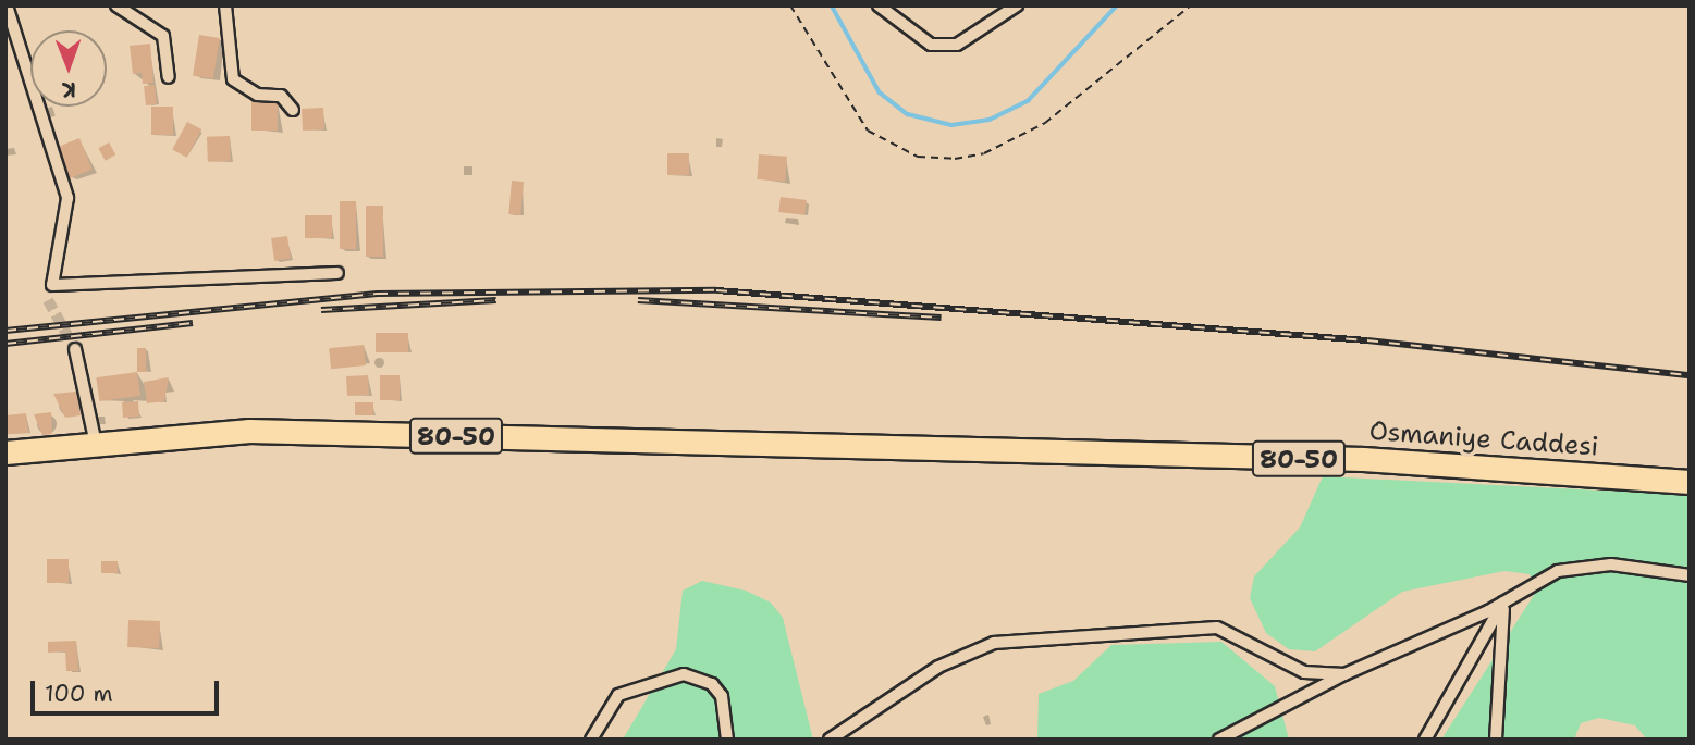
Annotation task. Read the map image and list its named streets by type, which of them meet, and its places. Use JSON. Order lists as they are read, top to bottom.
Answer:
{
  "streets": {
    "highway": ["80-50", "Osmaniye Caddesi"]
  },
  "crossings": [
    ["80-50", "Osmaniye Caddesi"]
  ],
  "scale_bar": "100 m",
  "north": "bottom"
}
